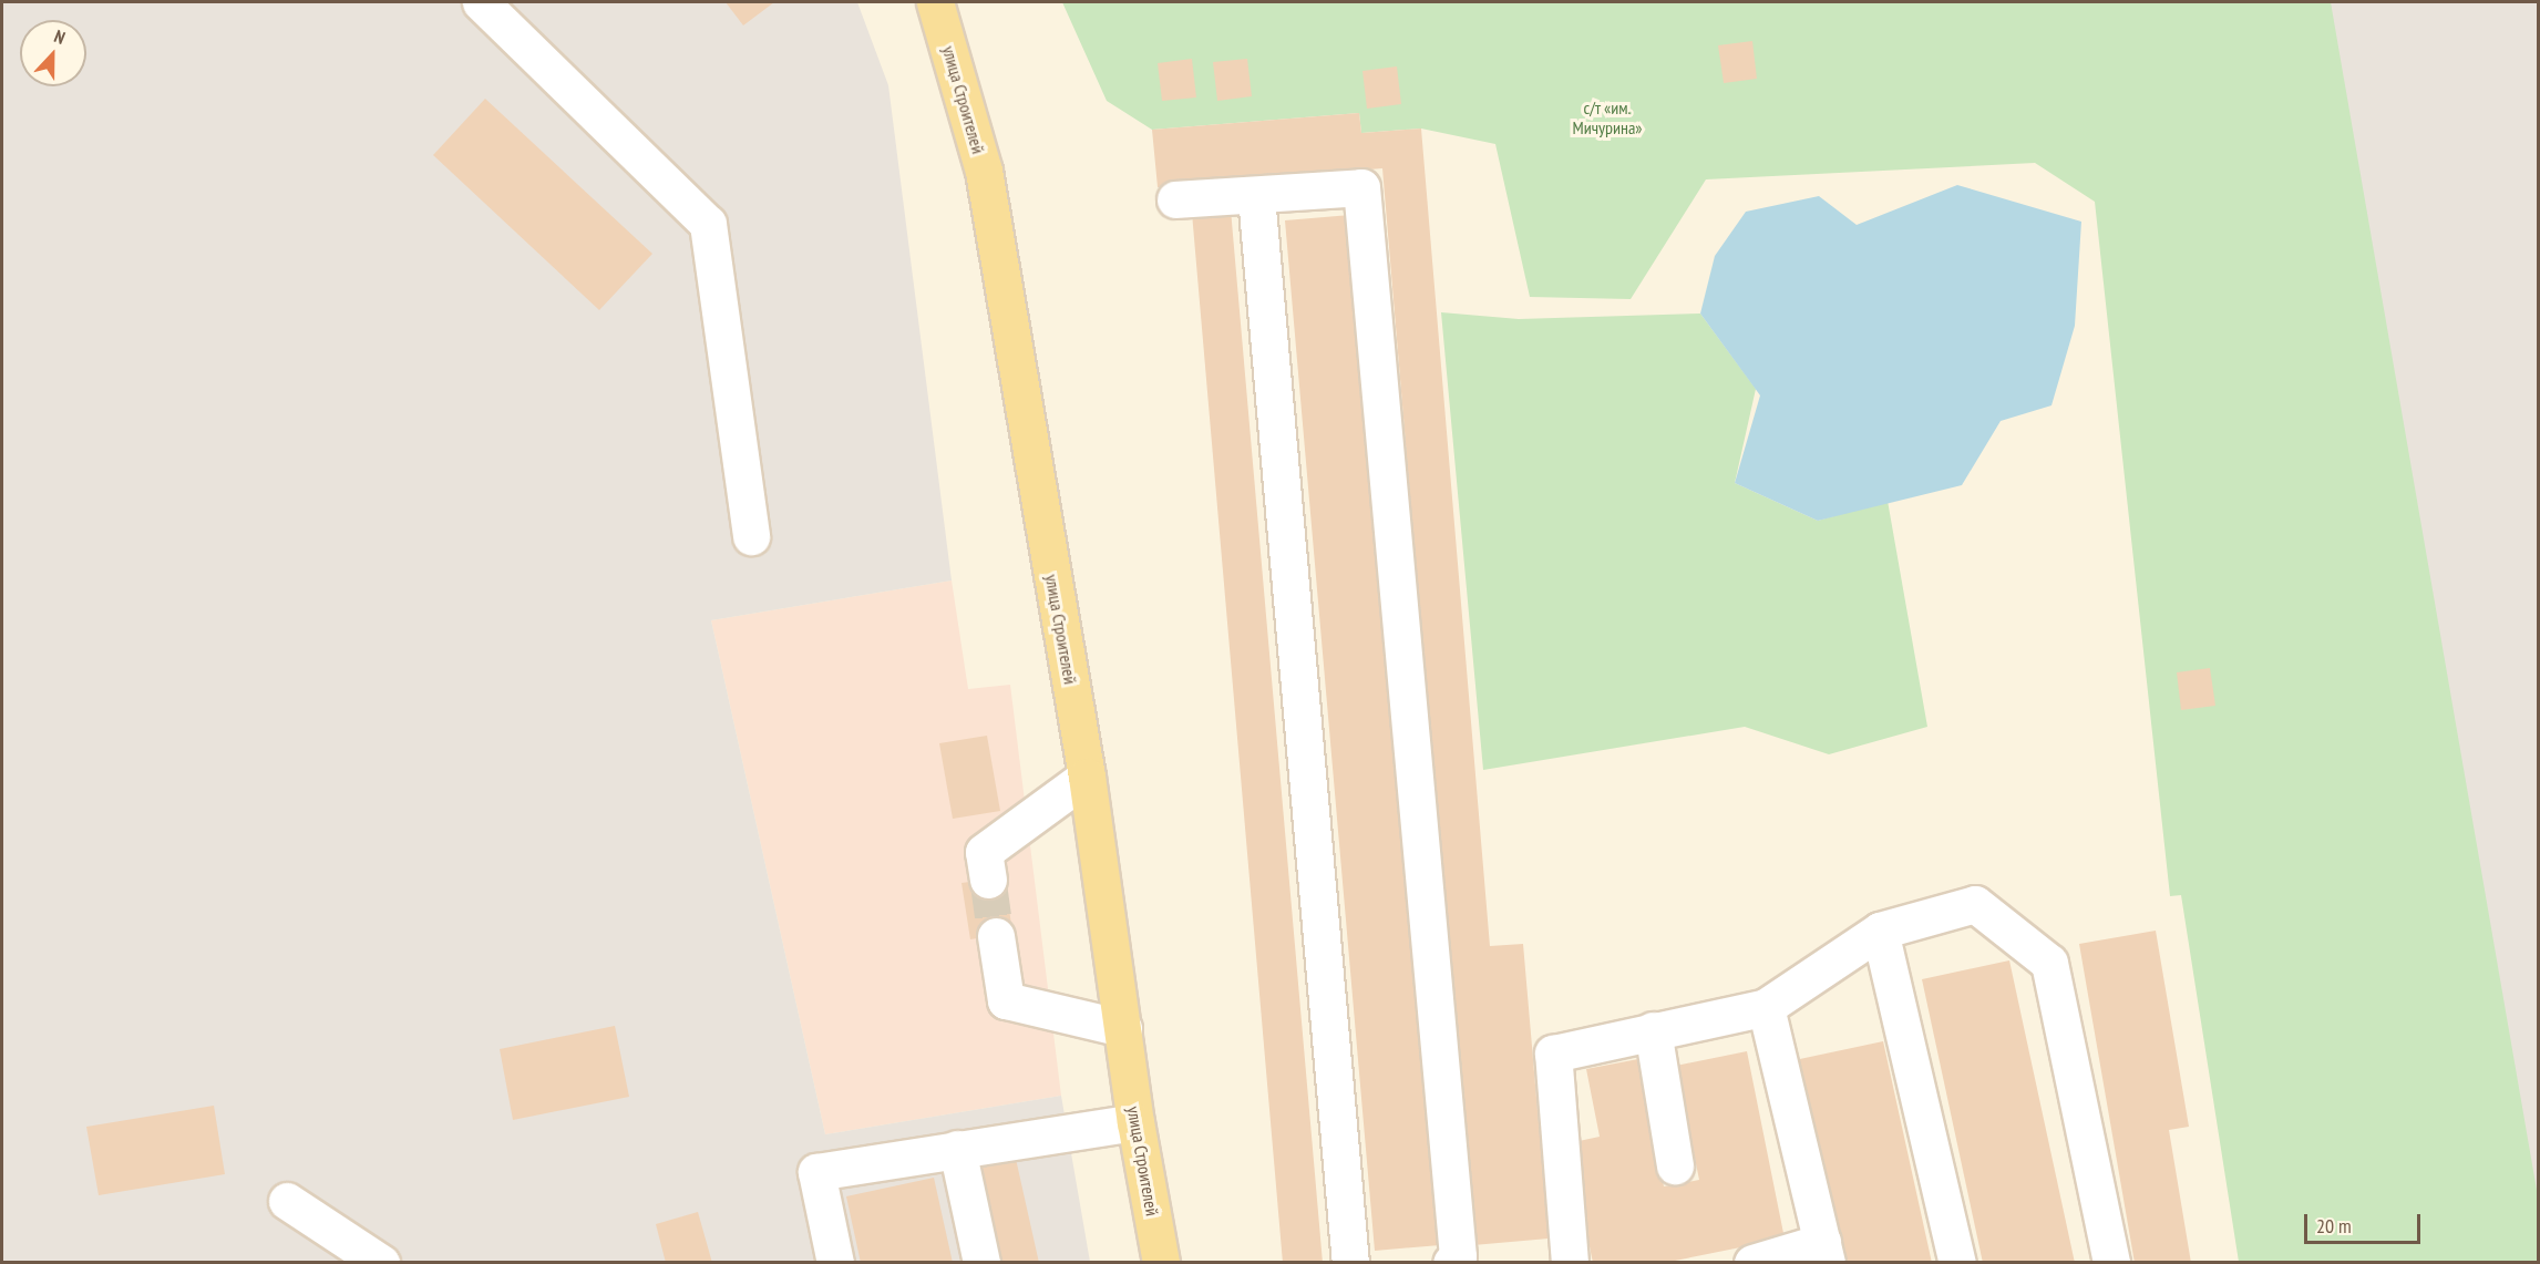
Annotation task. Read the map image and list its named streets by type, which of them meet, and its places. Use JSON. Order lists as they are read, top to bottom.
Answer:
{
  "streets": {
    "main road": ["улица Строителей"]
  },
  "parks": ["с/т «им. Мичурина»"],
  "scale_bar": "20 m",
  "north": "top"
}
